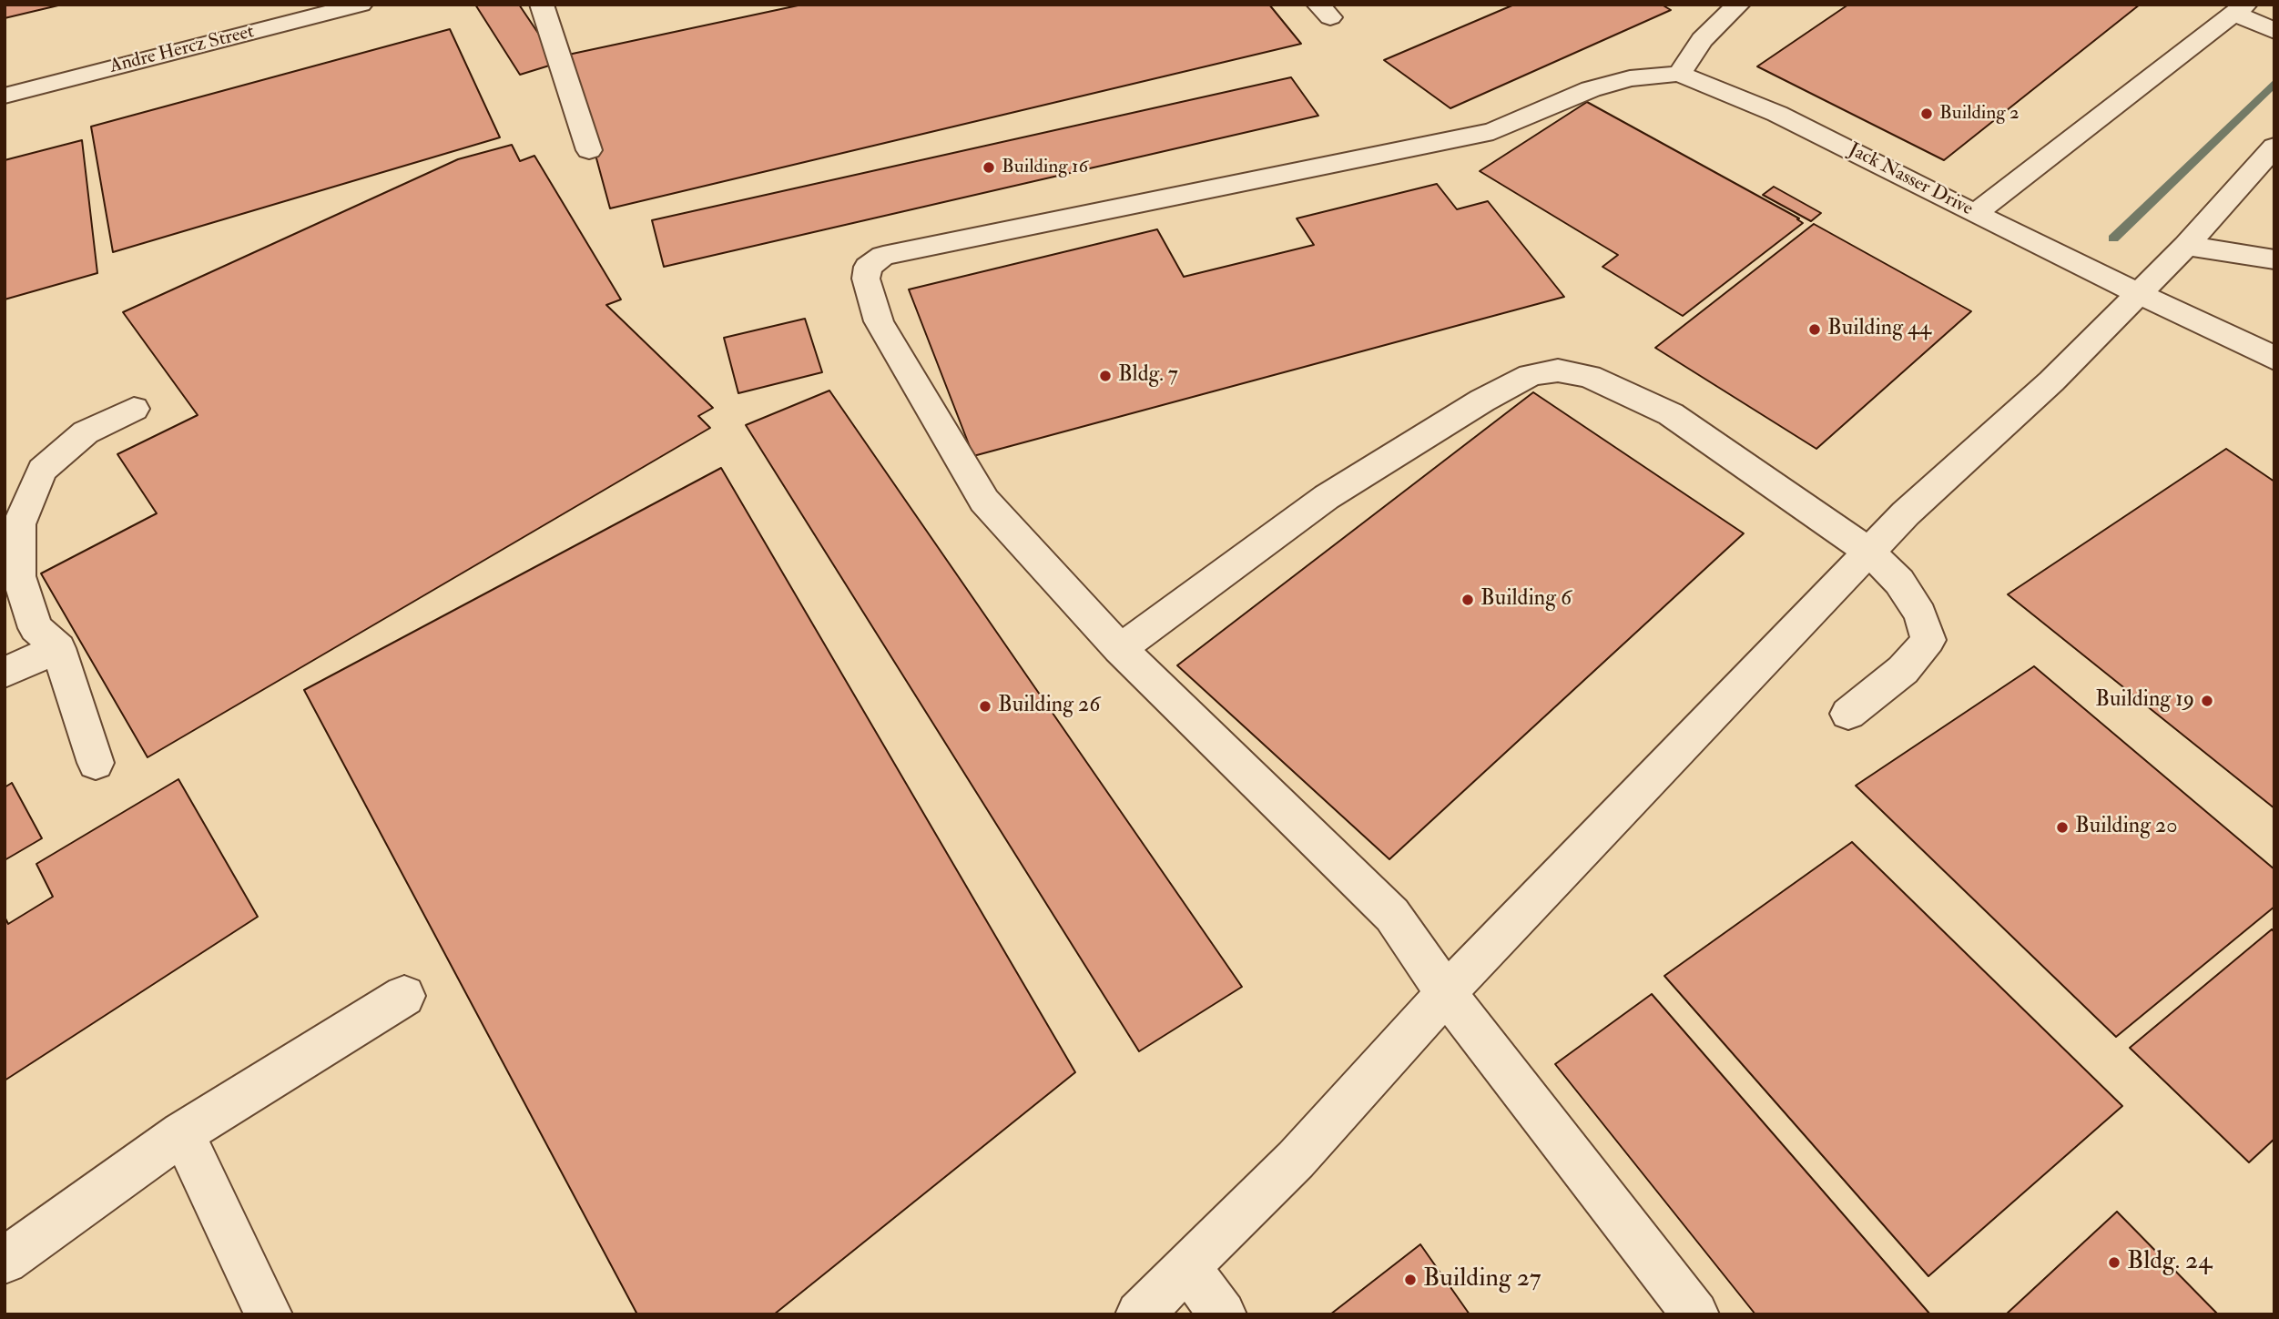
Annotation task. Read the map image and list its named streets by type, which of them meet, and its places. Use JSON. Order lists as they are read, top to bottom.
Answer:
{
  "streets": {
    "street": ["Andre Hercz Street", "Jack Nasser Drive"]
  },
  "places": [
    "Building 2",
    "Building 16",
    "Building 44",
    "Bldg. 7",
    "Building 6",
    "Building 19",
    "Building 26",
    "Building 20",
    "Bldg. 24",
    "Building 27"
  ]
}
